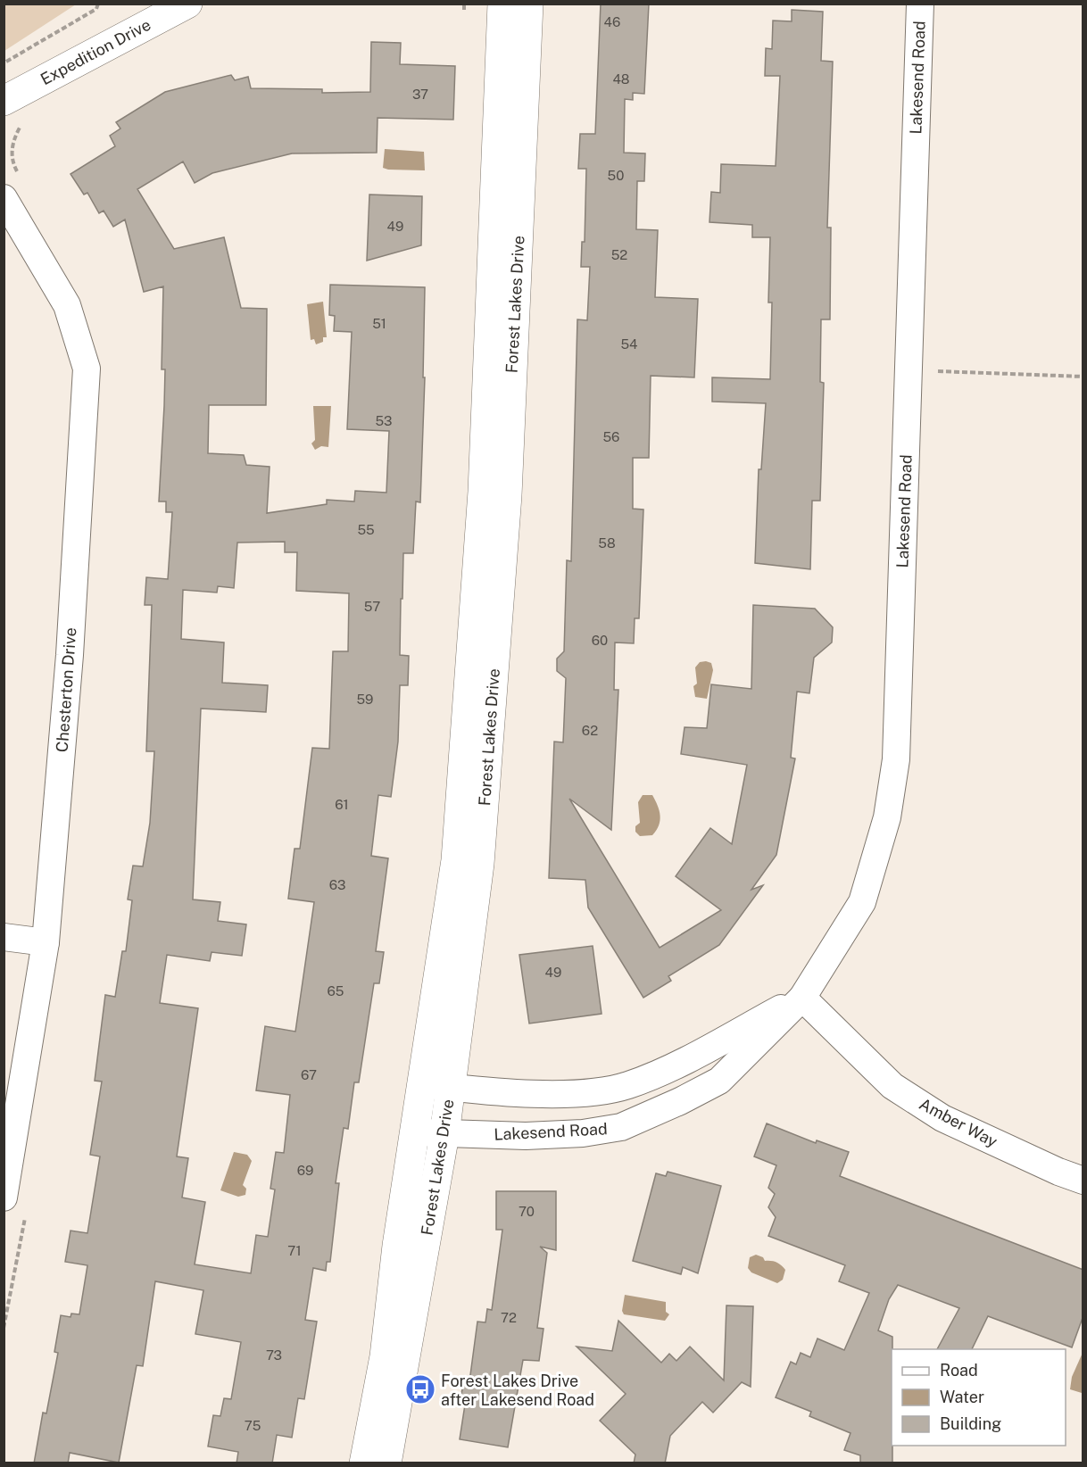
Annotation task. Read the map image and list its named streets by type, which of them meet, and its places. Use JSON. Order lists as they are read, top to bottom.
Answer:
{
  "streets": {
    "main road": ["Expedition Drive", "Forest Lakes Drive"],
    "street": ["Lakesend Road", "Chesterton Drive", "Amber Way"]
  },
  "crossings": [
    ["Lakesend Road", "Forest Lakes Drive"],
    ["Lakesend Road", "Amber Way"]
  ],
  "places": {
    "bus stop": ["Forest Lakes Drive after Lakesend Road"]
  },
  "house_numbers": [
    "46",
    "48",
    "37",
    "50",
    "49",
    "52",
    "51",
    "54",
    "53",
    "56",
    "55",
    "58",
    "57",
    "60",
    "59",
    "62",
    "61",
    "63",
    "49",
    "65",
    "67",
    "69",
    "70",
    "71",
    "72",
    "73",
    "75"
  ],
  "legend": ["Road", "Water", "Building"]
}
